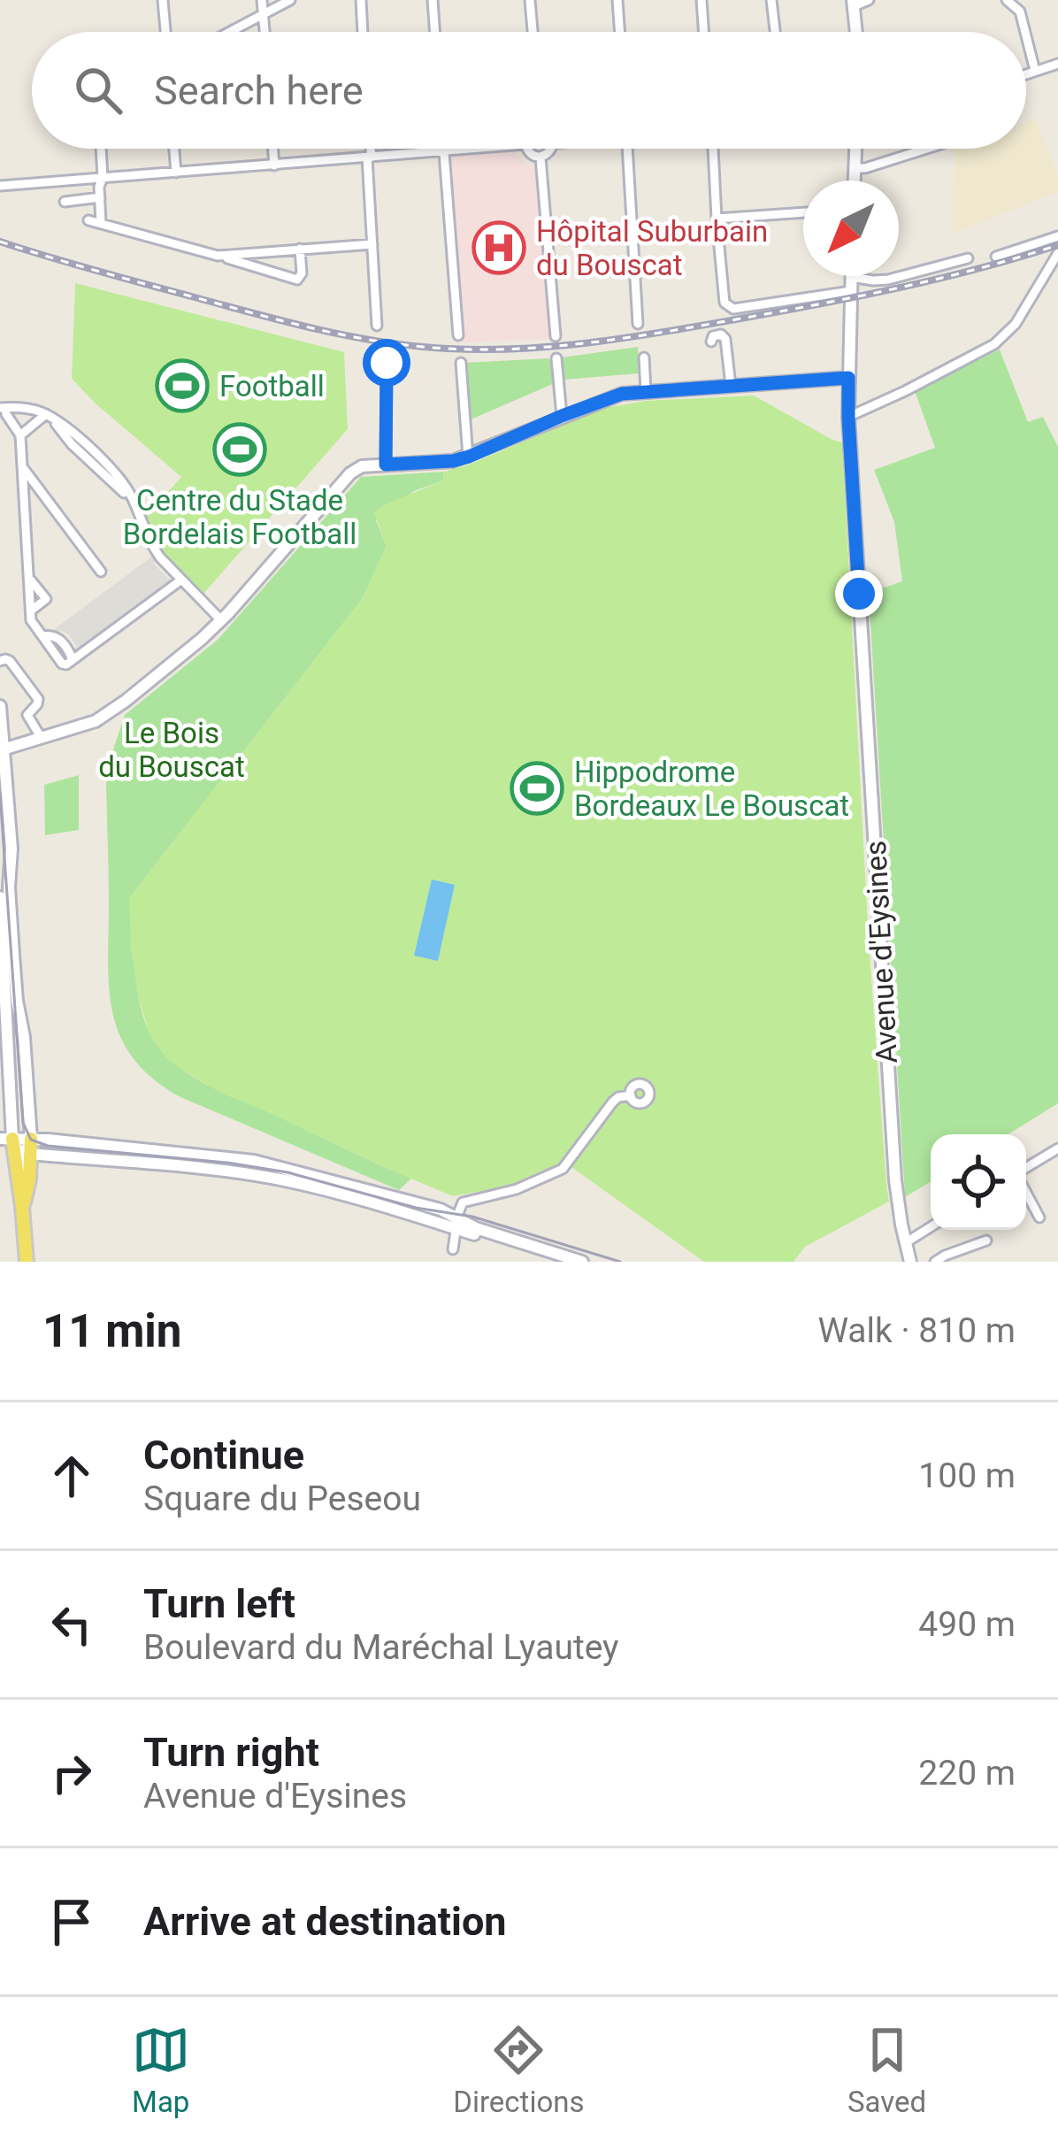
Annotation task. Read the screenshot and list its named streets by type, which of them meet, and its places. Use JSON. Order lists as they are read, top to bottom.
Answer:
{
  "streets": {
    "street": ["Avenue d'Eysines"]
  },
  "parks": ["Le Bois du Bouscat"],
  "places": {
    "hospital": ["Hôpital Suburbain du Bouscat"],
    "sports": ["Football", "Centre du Stade Bordelais Football", "Hippodrome Bordeaux Le Bouscat"]
  },
  "north": "bottom left",
  "page": {
    "search": "Search here",
    "heading": ["11 min", "Walk · 810 m"],
    "list": [
      ["Continue", "Square du Peseou", "100 m"],
      ["Turn left", "Boulevard du Maréchal Lyautey", "490 m"],
      ["Turn right", "Avenue d'Eysines", "220 m"],
      "Arrive at destination"
    ],
    "nav": ["Map", "Directions", "Saved"]
  }
}
